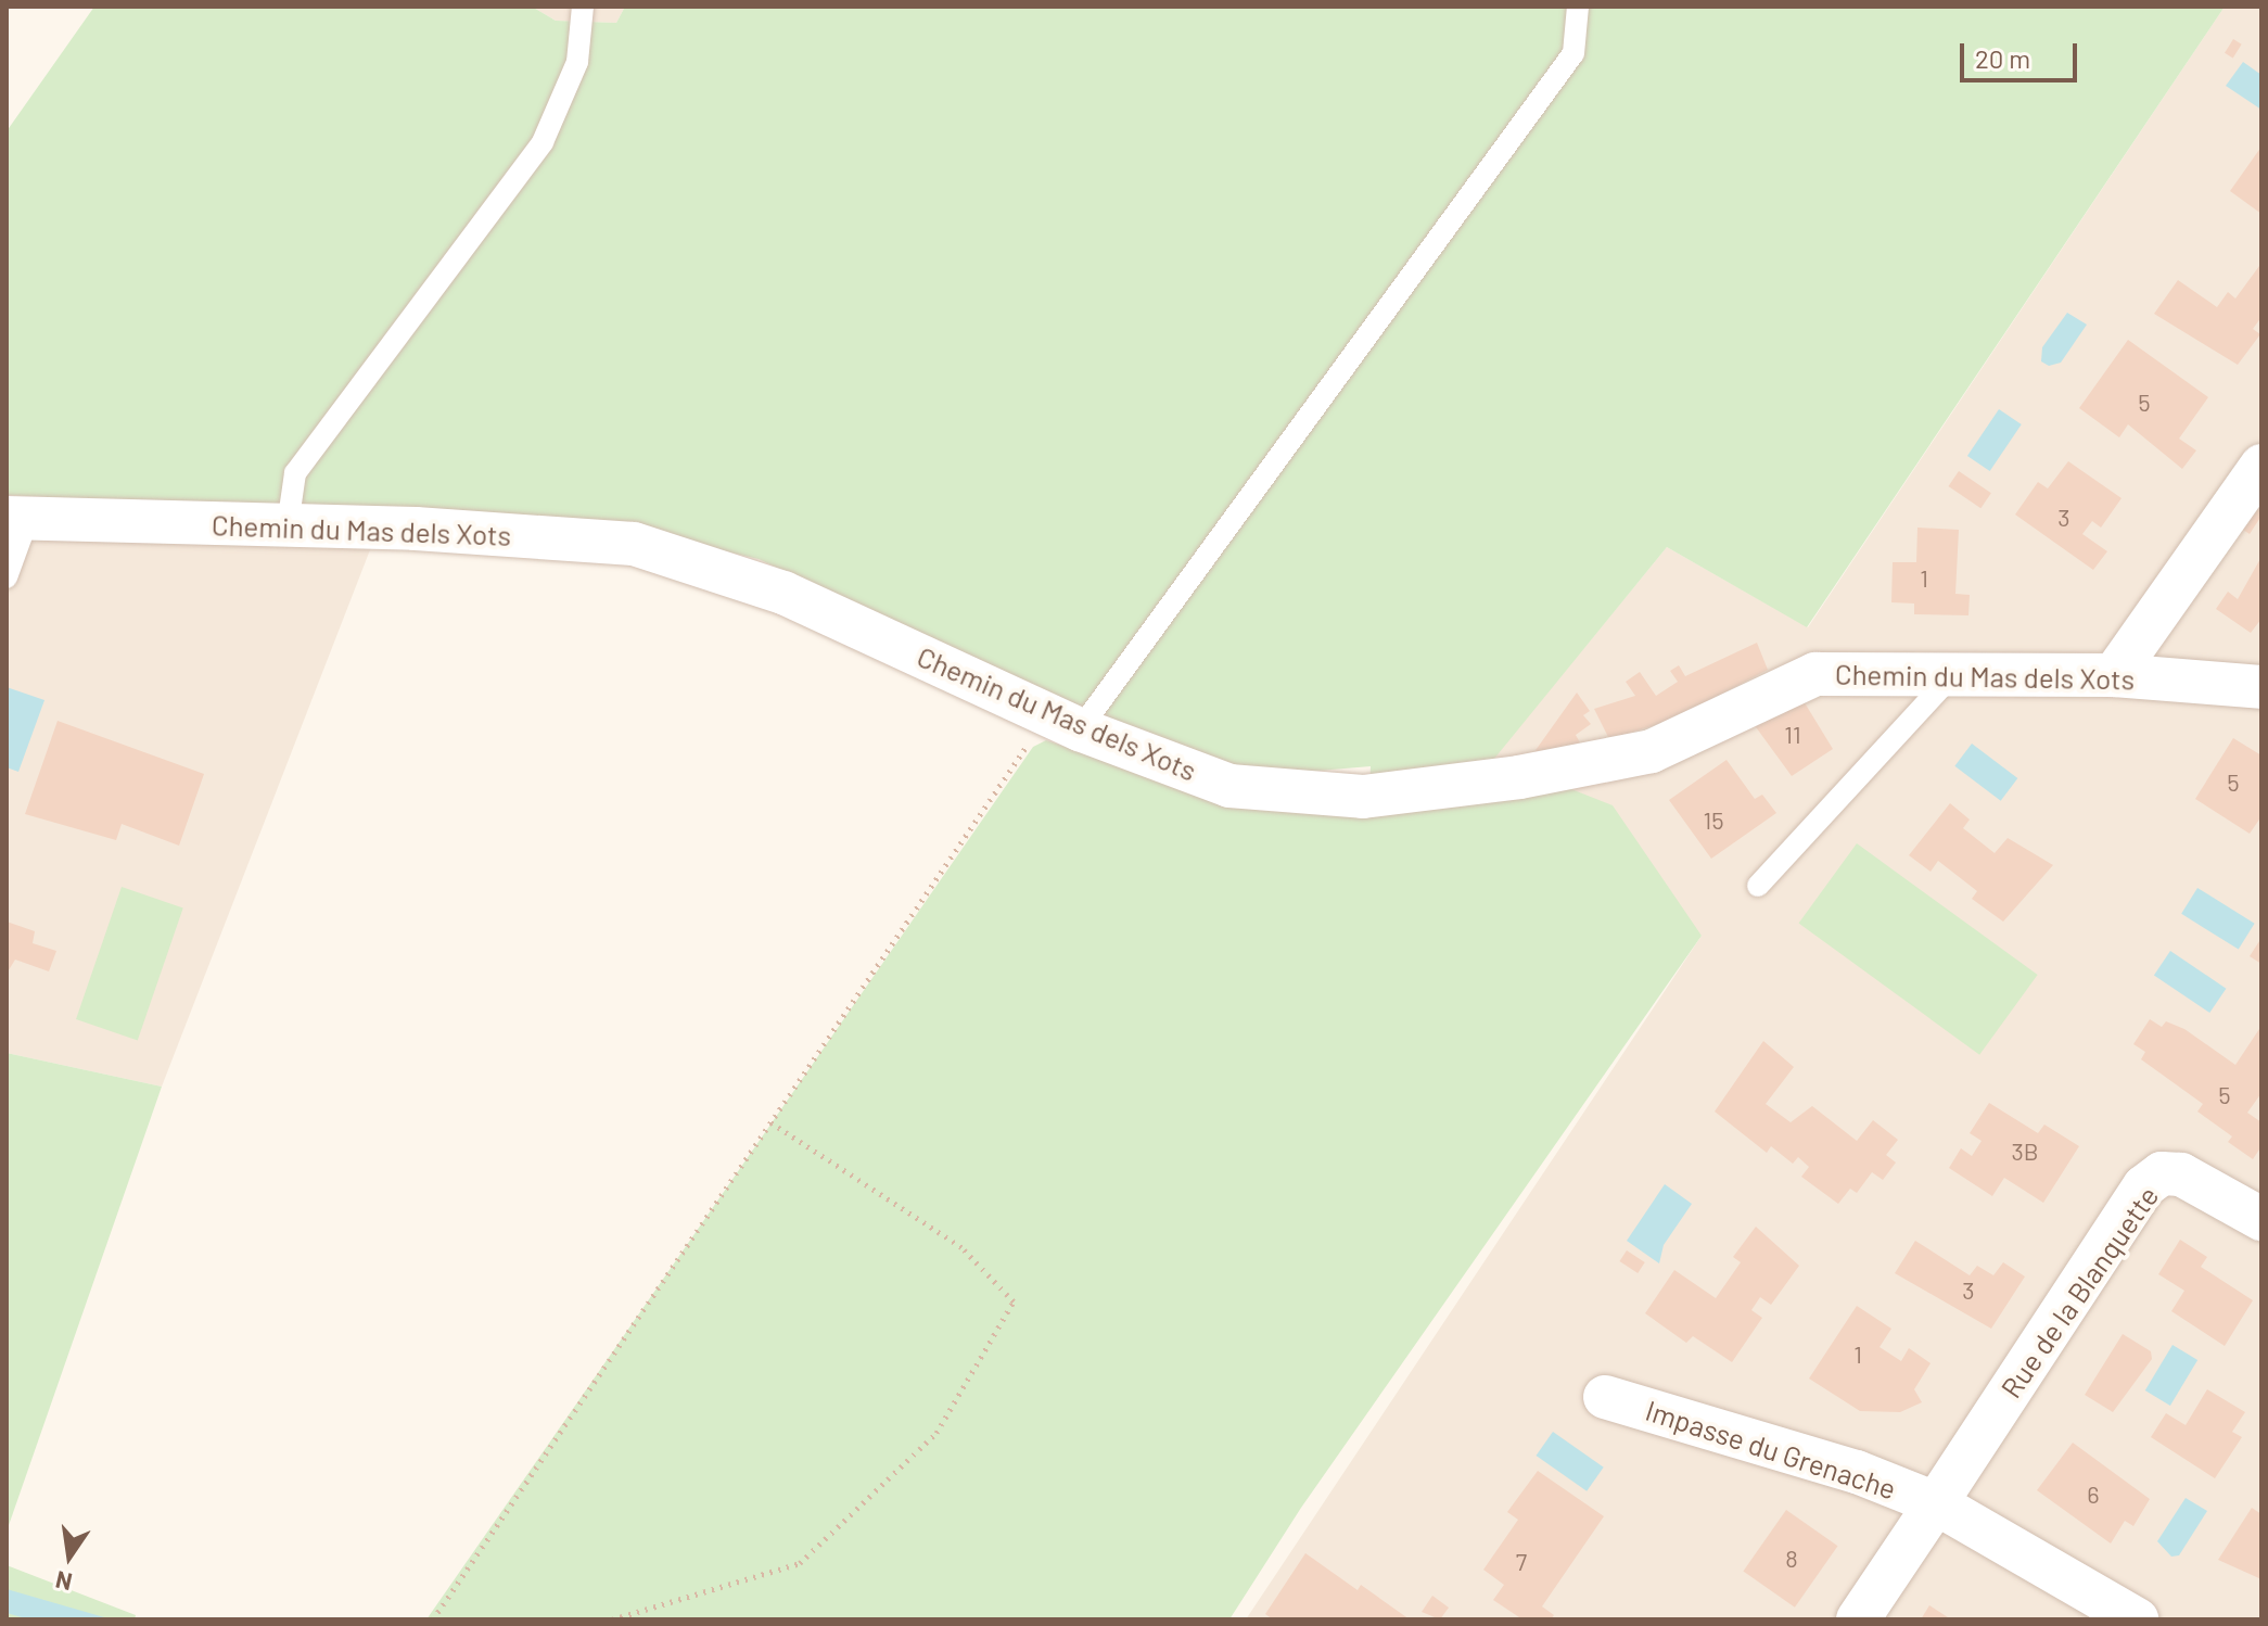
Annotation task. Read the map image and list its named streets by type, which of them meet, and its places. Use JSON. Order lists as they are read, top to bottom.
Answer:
{
  "streets": {
    "street": ["Chemin du Mas dels Xots", "Rue de la Blanquette", "Impasse du Grenache"]
  },
  "crossings": [
    ["Rue de la Blanquette", "Impasse du Grenache"]
  ],
  "house_numbers": [
    "5",
    "3",
    "1",
    "11",
    "5",
    "15",
    "5",
    "3B",
    "3",
    "1",
    "6",
    "8",
    "7"
  ],
  "scale_bar": "20 m",
  "north": "bottom"
}
